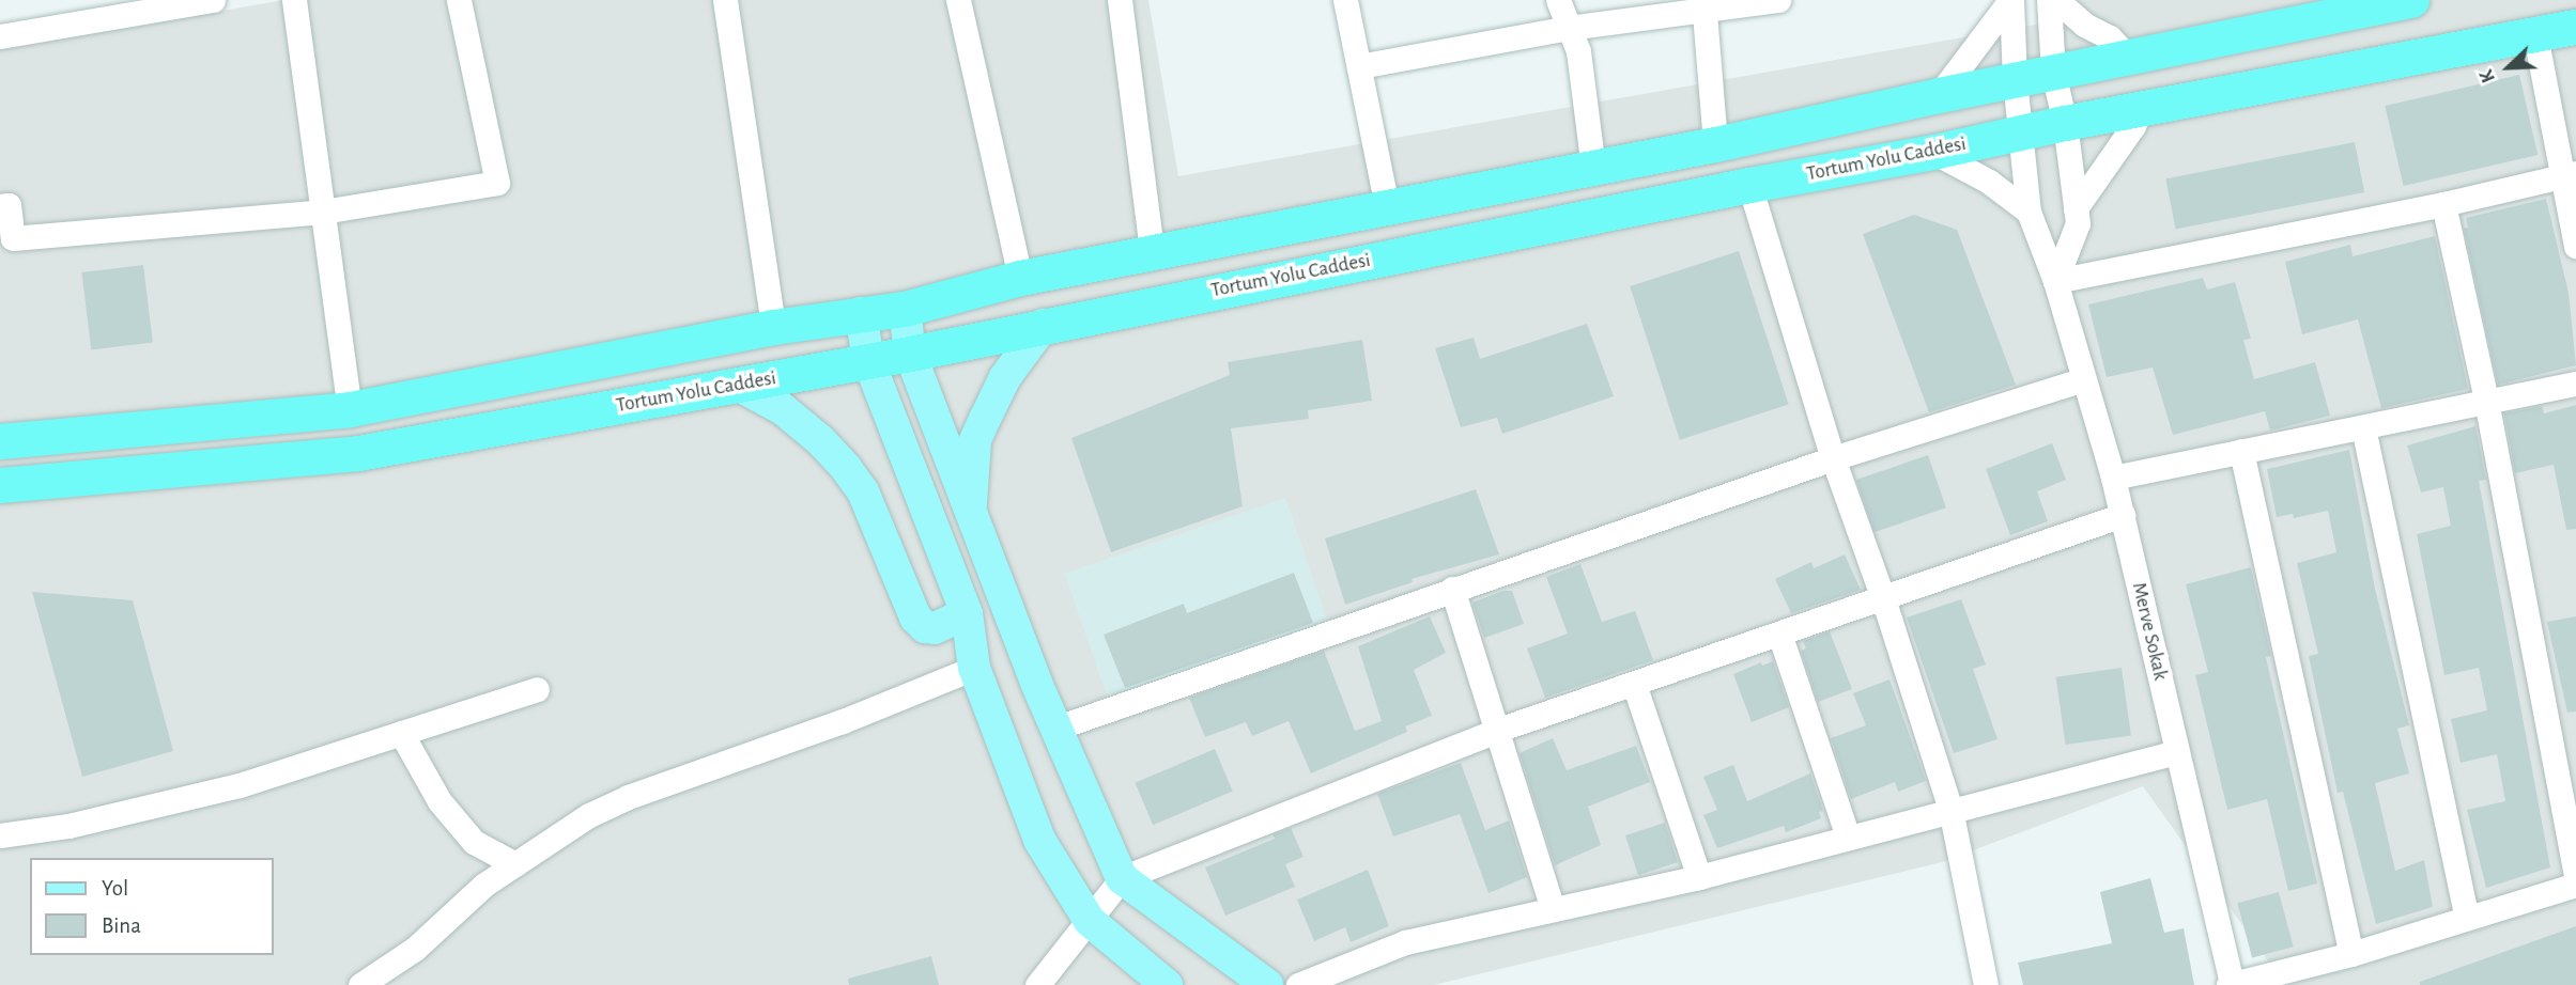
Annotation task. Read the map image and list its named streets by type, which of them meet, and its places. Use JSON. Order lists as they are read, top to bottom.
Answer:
{
  "streets": {
    "highway": ["Tortum Yolu Caddesi"],
    "street": ["Merve Sokak"]
  },
  "legend": ["Yol", "Bina"],
  "north": "bottom left"
}
